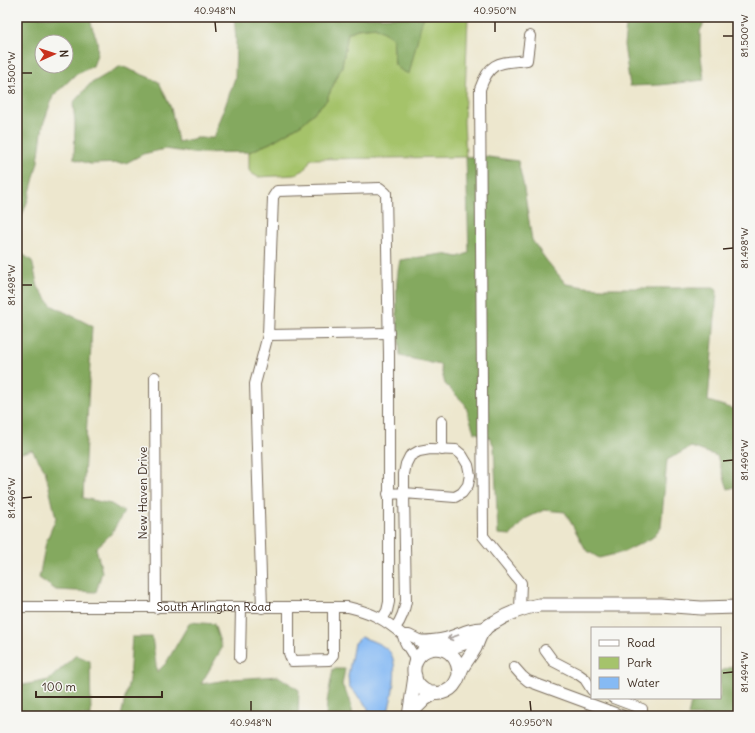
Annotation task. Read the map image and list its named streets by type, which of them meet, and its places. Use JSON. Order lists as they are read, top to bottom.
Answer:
{
  "streets": {
    "street": ["New Haven Drive", "South Arlington Road"]
  },
  "crossings": [
    ["New Haven Drive", "South Arlington Road"]
  ],
  "legend": ["Road", "Park", "Water"],
  "scale_bar": "100 m",
  "north": "right",
  "coordinates": [
    "40.948°N",
    "40.950°N",
    "81.500°W",
    "81.498°W",
    "81.496°W",
    "81.494°W"
  ]
}
